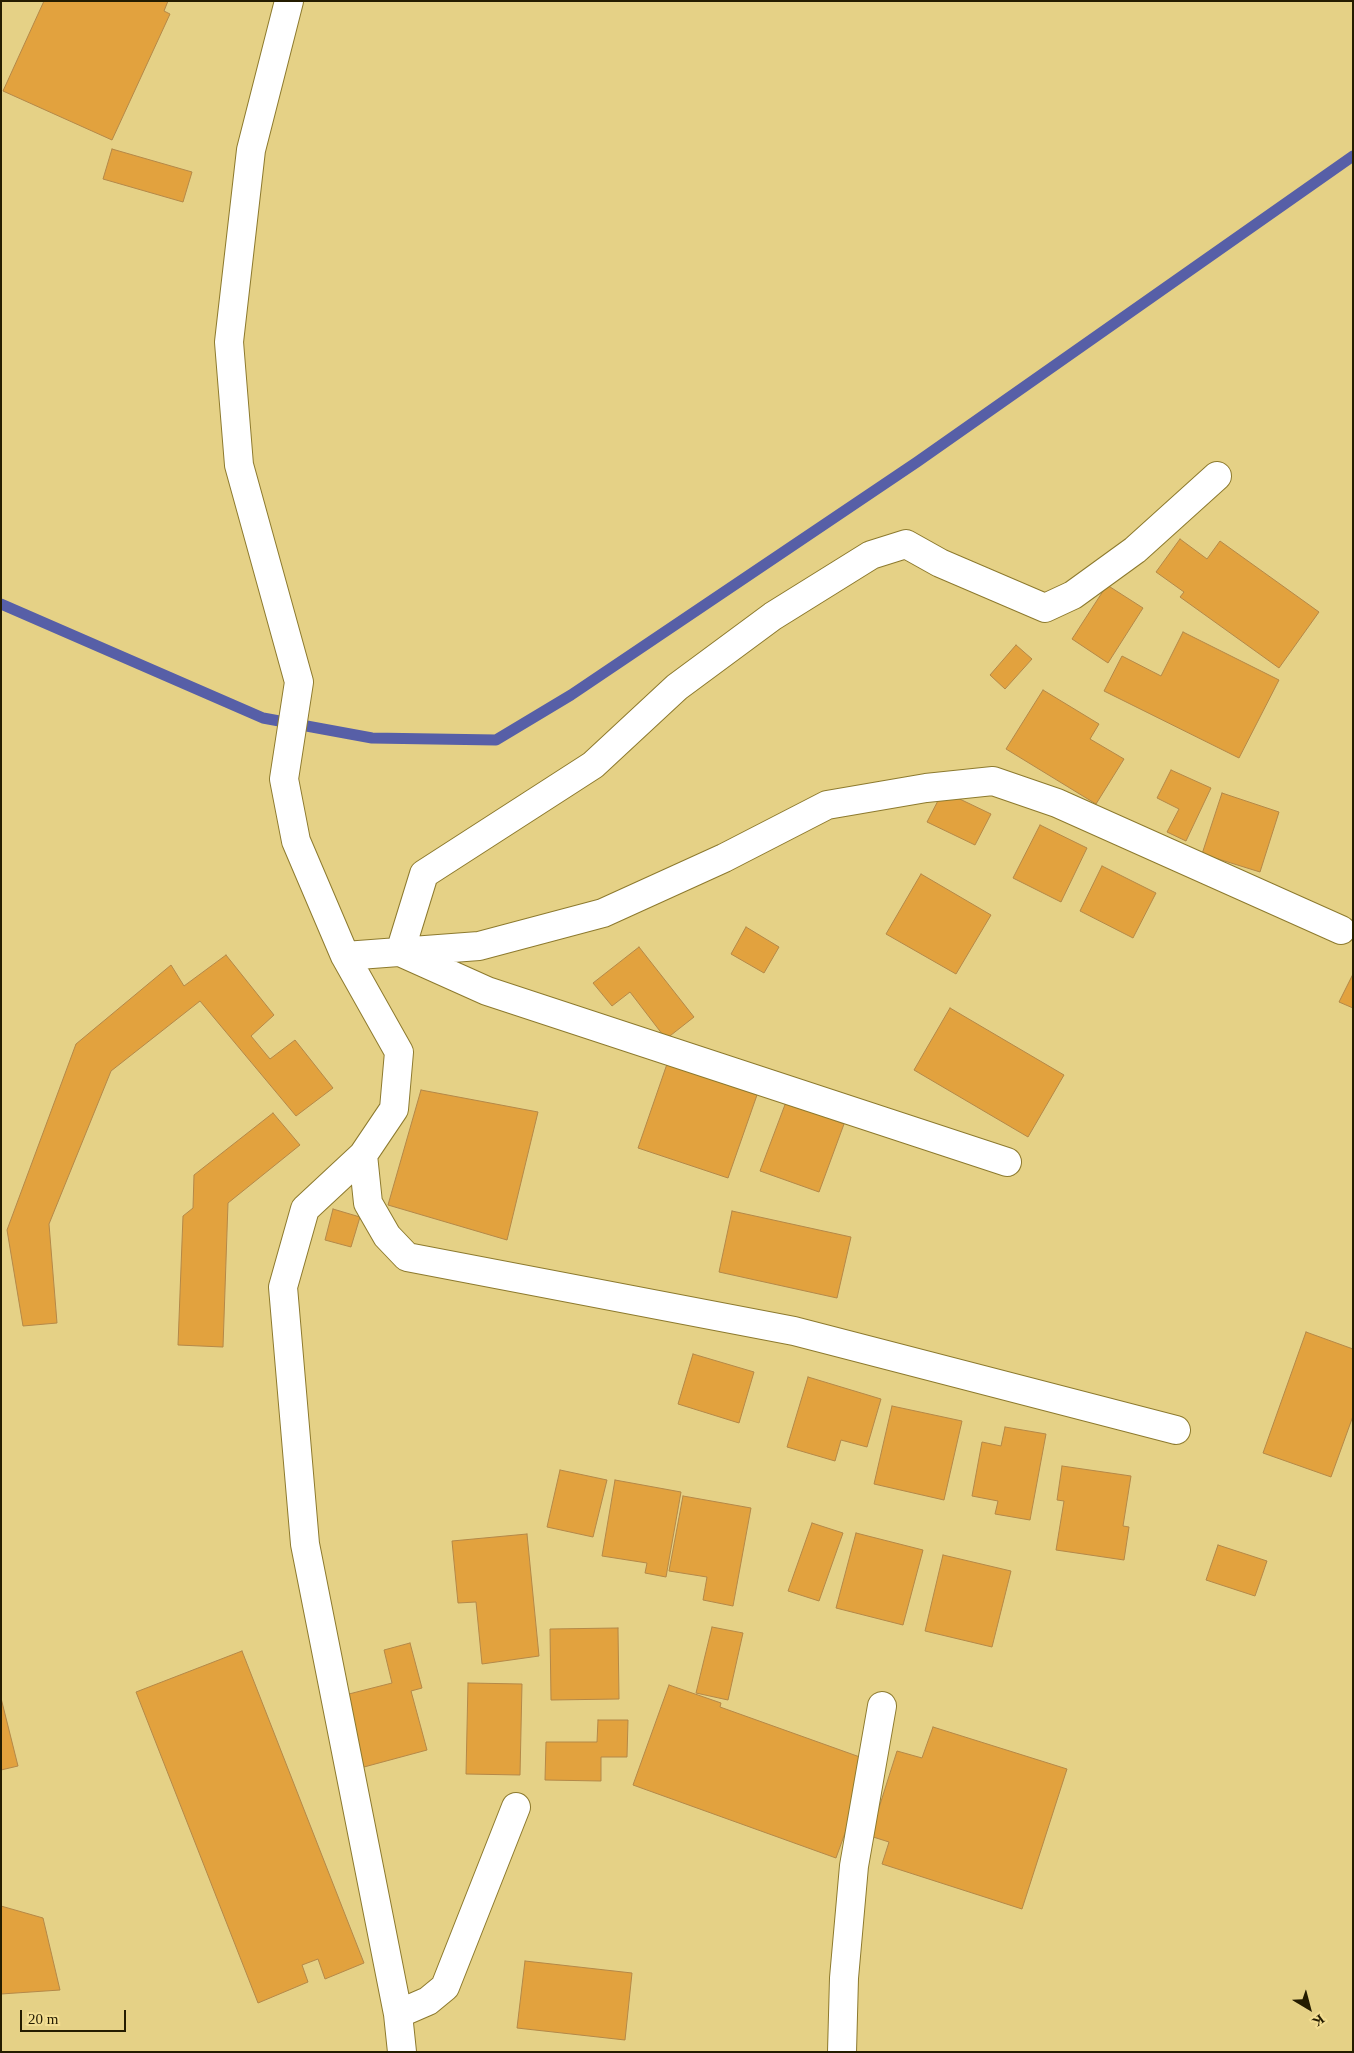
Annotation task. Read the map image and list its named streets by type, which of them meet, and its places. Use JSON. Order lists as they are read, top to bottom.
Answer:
{
  "scale_bar": "20 m",
  "north": "bottom right"
}
